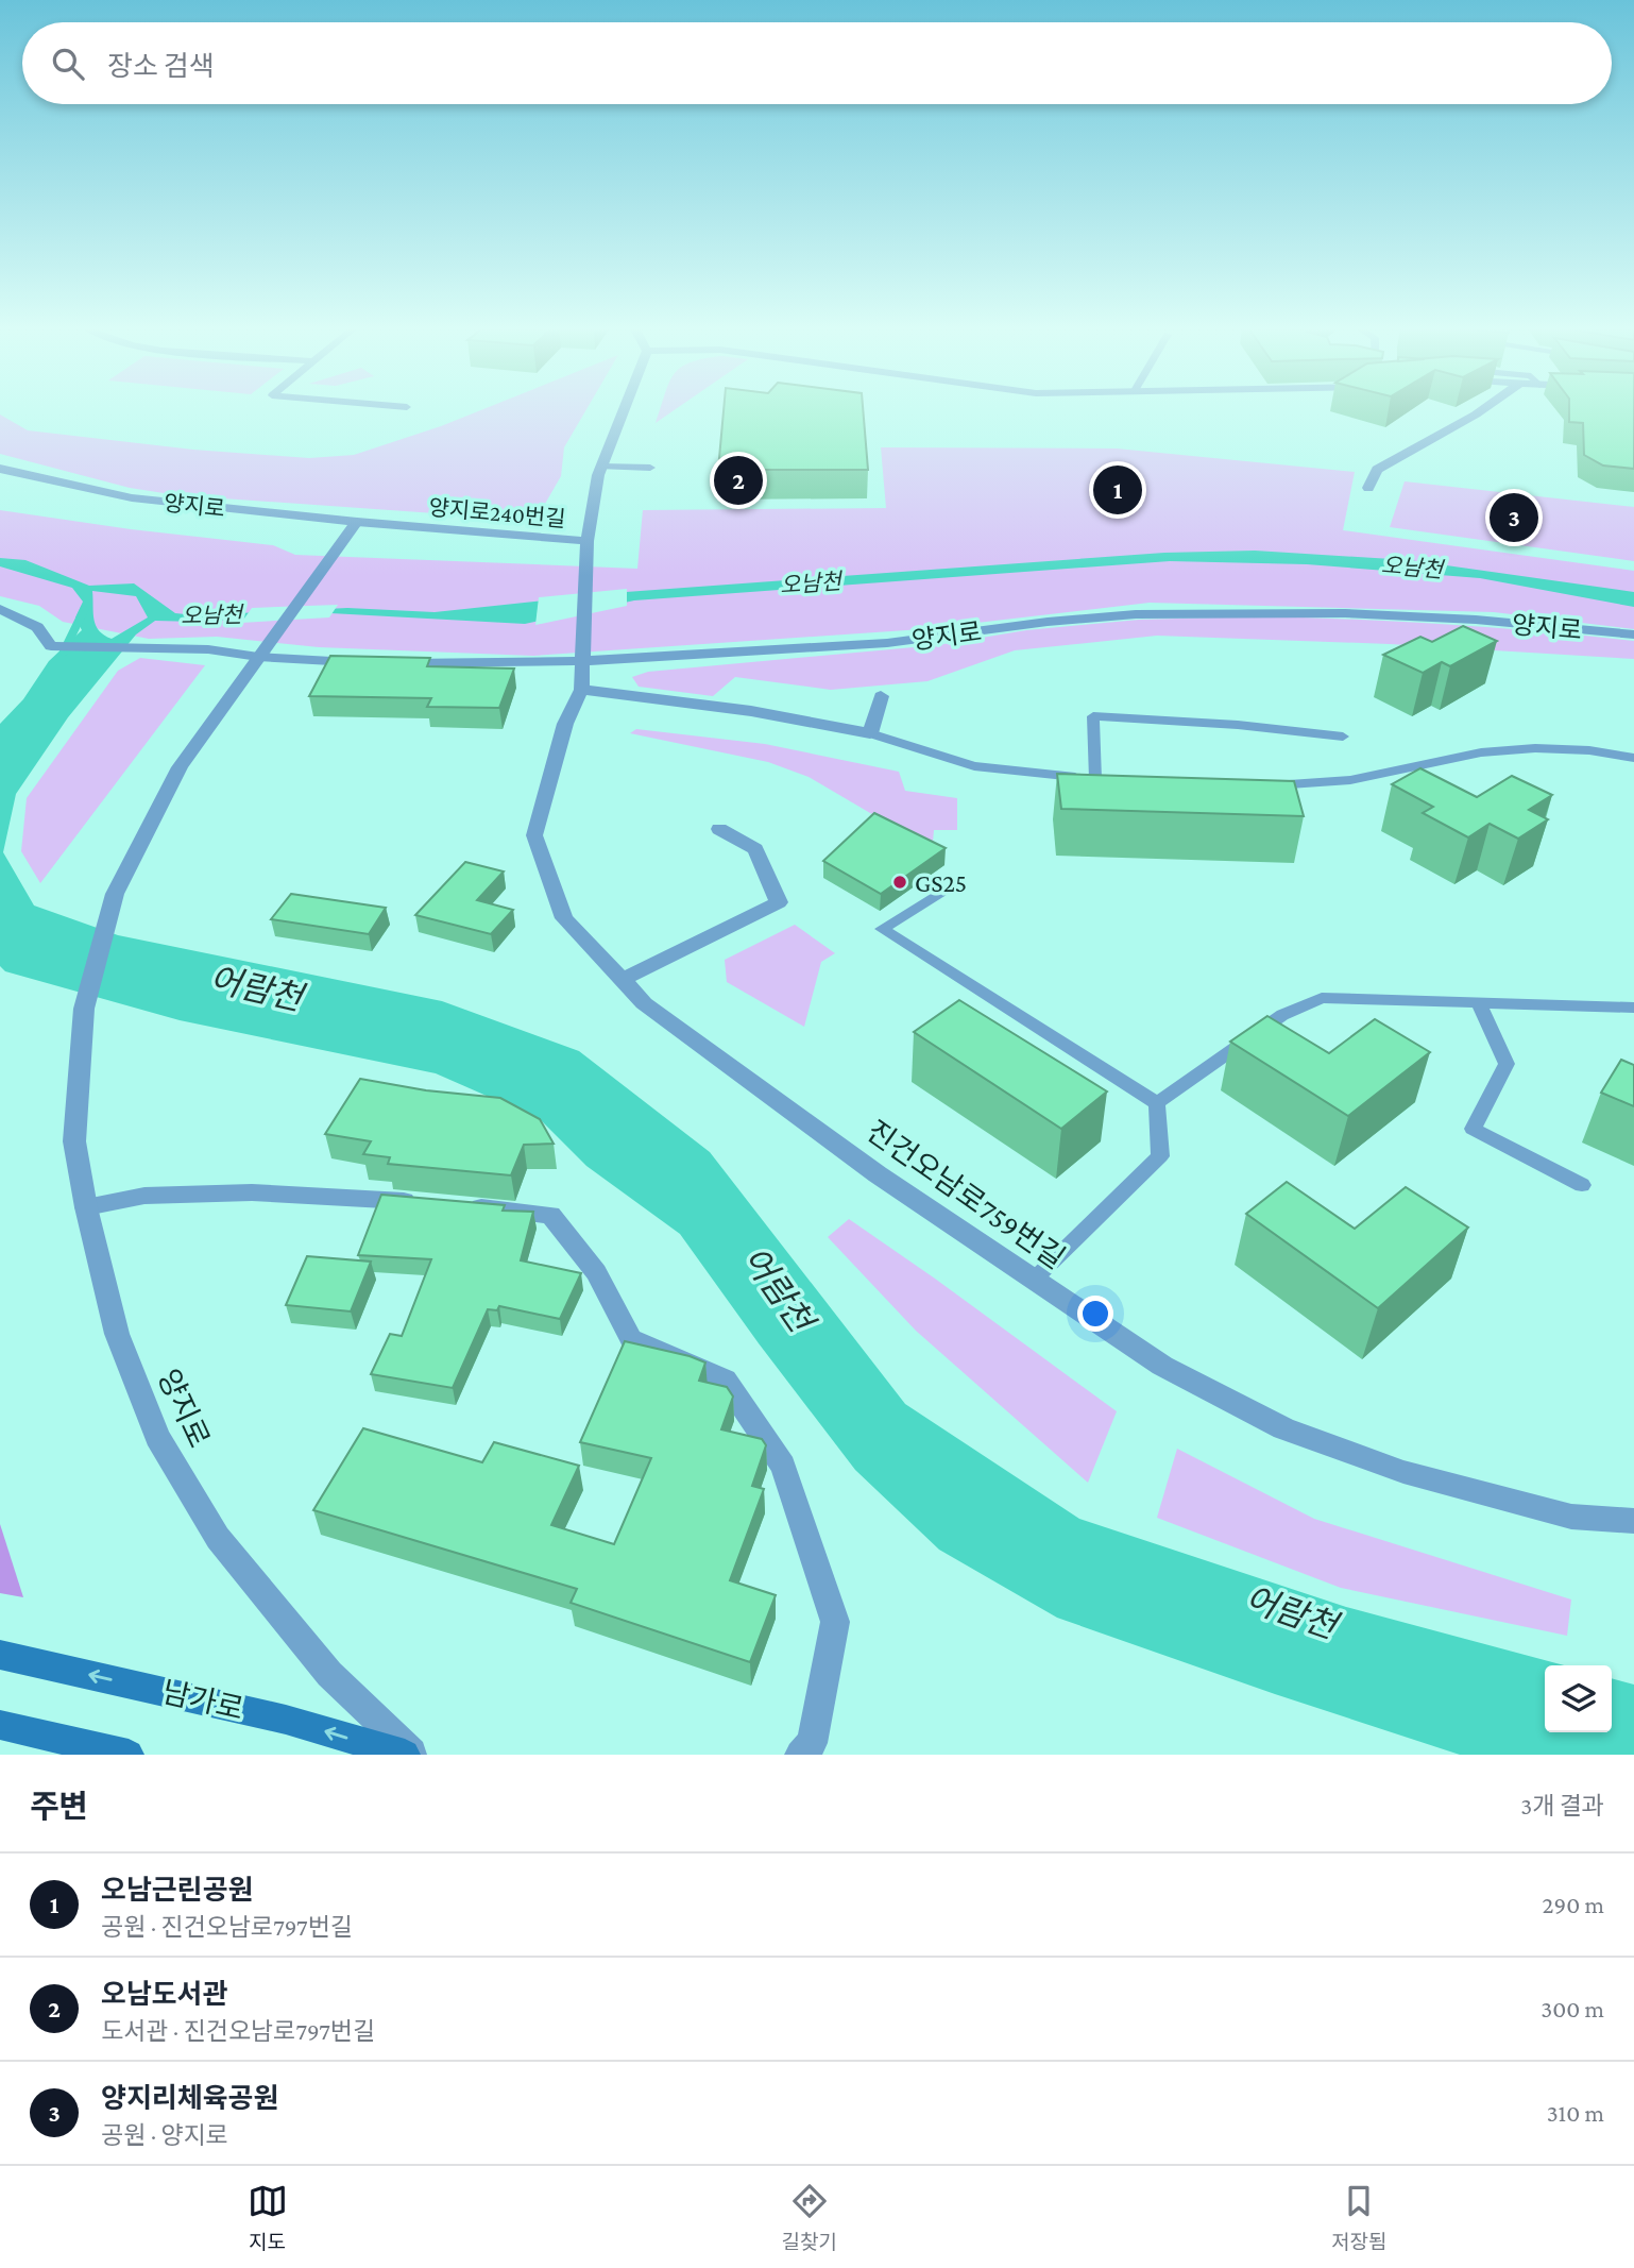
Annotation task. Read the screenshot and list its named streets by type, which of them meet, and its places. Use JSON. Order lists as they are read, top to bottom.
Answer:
{
  "streets": {
    "main road": ["남가로"],
    "street": ["양지로", "양지로240번길", "진건오남로759번길"]
  },
  "crossings": [
    ["양지로", "양지로240번길"],
    ["양지로", "진건오남로759번길"],
    ["양지로240번길", "진건오남로759번길"]
  ],
  "water": ["오남천", "어람천"],
  "places": ["GS25"],
  "page": {
    "search": "장소 검색",
    "pins": ["2", "1", "3"],
    "heading": ["주변", "3개 결과"],
    "list": [
      {
        "mark": "1",
        "name": "오남근린공원",
        "note": "공원 · 진건오남로797번길",
        "value": "290 m"
      },
      {
        "mark": "2",
        "name": "오남도서관",
        "note": "도서관 · 진건오남로797번길",
        "value": "300 m"
      },
      {
        "mark": "3",
        "name": "양지리체육공원",
        "note": "공원 · 양지로",
        "value": "310 m"
      }
    ],
    "nav": ["지도", "길찾기", "저장됨"]
  }
}
